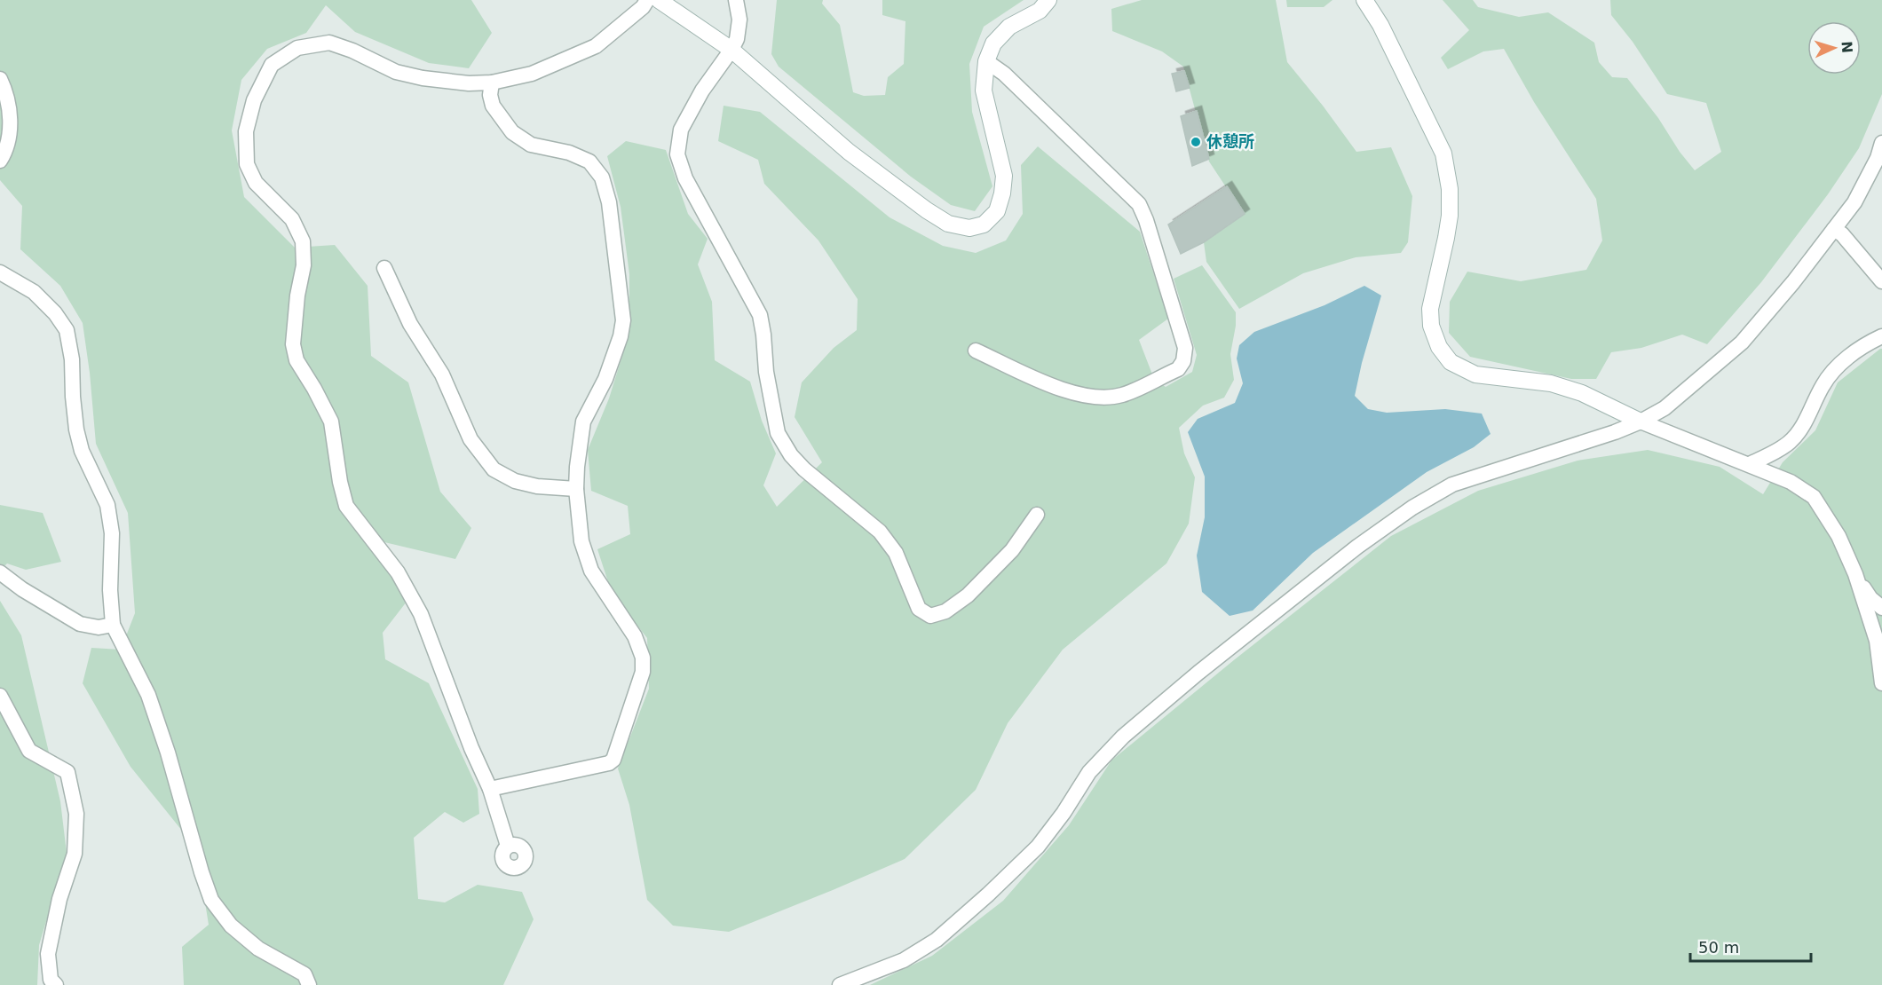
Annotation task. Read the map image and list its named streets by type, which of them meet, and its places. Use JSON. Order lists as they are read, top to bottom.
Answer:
{
  "places": ["休憩所"],
  "scale_bar": "50 m",
  "north": "right"
}
